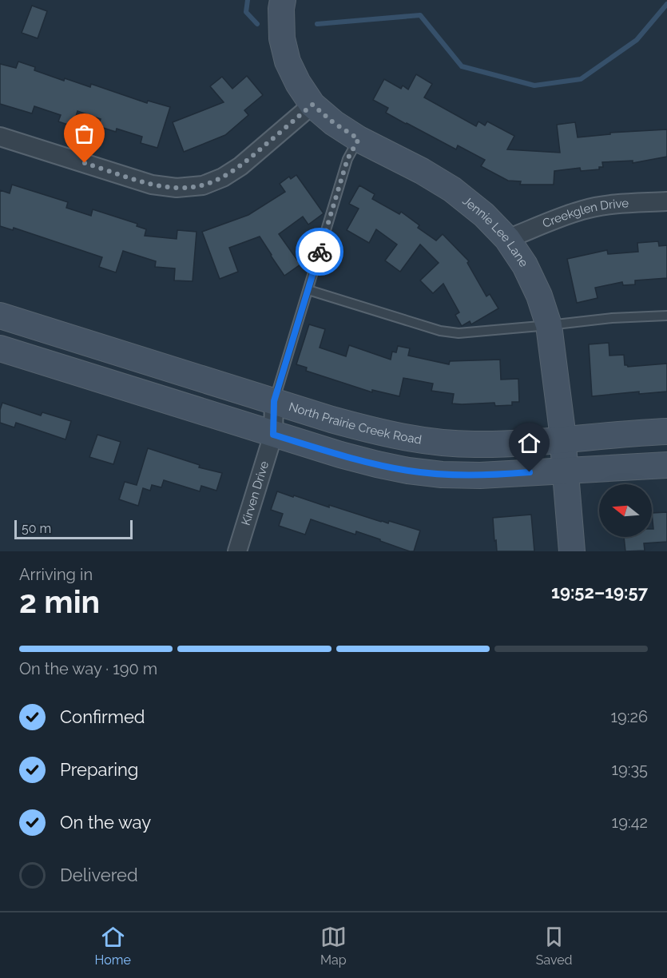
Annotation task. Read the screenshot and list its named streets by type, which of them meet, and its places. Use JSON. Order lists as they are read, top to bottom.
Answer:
{
  "streets": {
    "main road": ["Jennie Lee Lane", "North Prairie Creek Road"],
    "street": ["Creekglen Drive", "Kirven Drive"]
  },
  "crossings": [
    ["Creekglen Drive", "Jennie Lee Lane"],
    ["Jennie Lee Lane", "North Prairie Creek Road"],
    ["North Prairie Creek Road", "Kirven Drive"]
  ],
  "scale_bar": "50 m",
  "north": "left",
  "page": {
    "scale": "50 m",
    "heading": ["2 min", "Arriving in", "19:52–19:57"],
    "bar": "On the way · 190 m",
    "list": [
      ["Confirmed", "19:26"],
      ["Preparing", "19:35"],
      ["On the way", "19:42"],
      "Delivered"
    ],
    "tabs": ["Home", "Map", "Saved"]
  }
}
